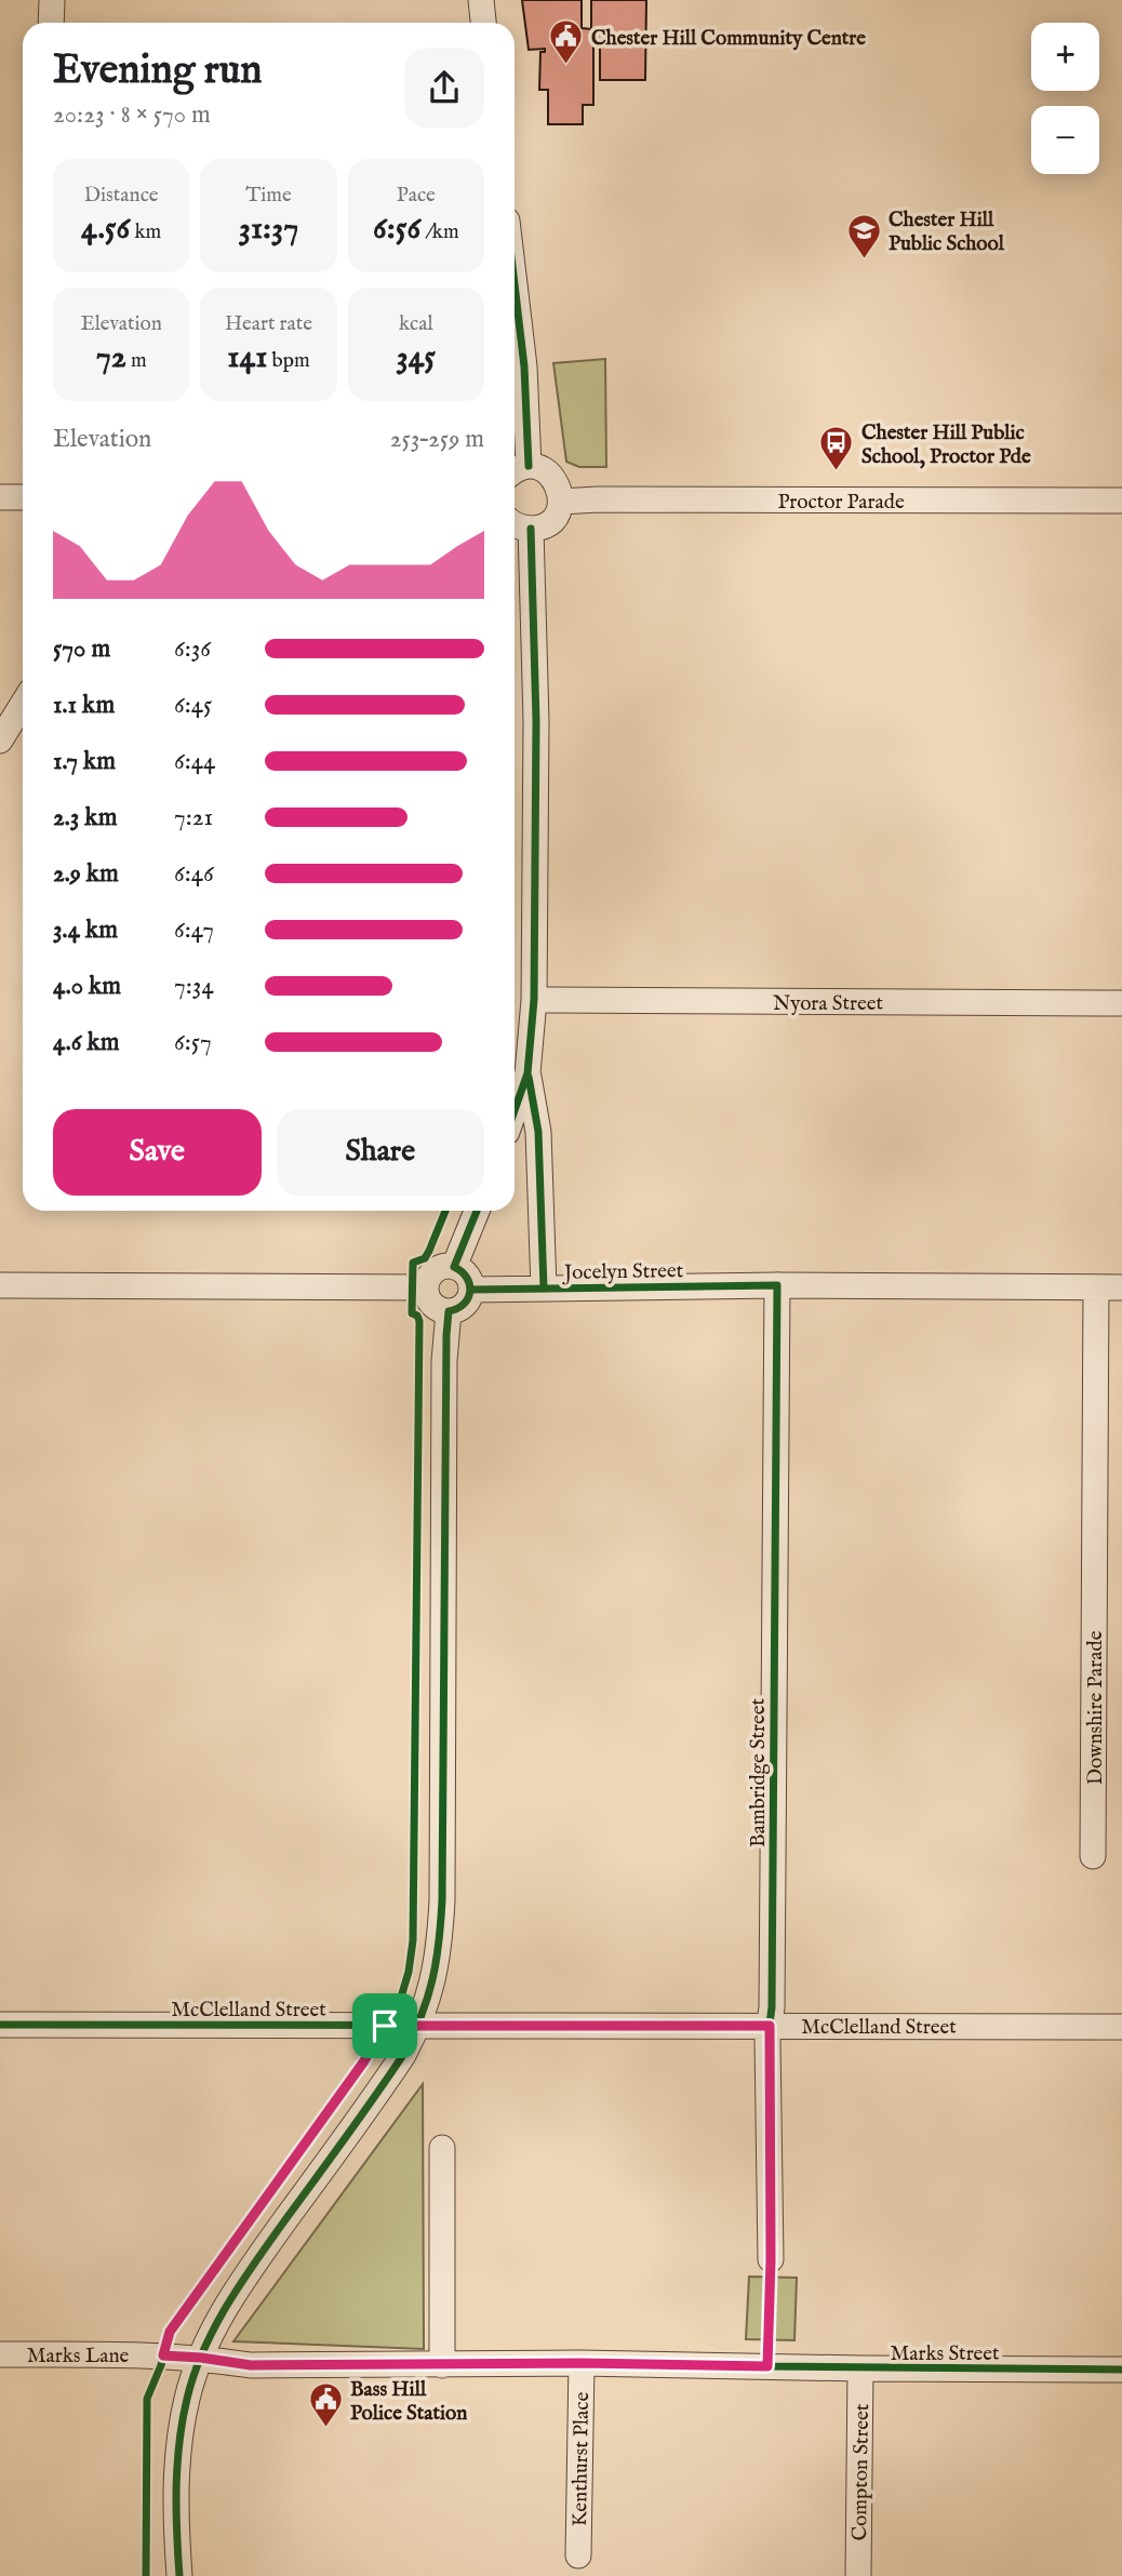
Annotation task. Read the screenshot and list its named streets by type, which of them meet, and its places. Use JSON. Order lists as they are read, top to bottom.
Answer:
{
  "streets": {
    "street": [
      "Proctor Parade",
      "Nyora Street",
      "Jocelyn Street",
      "Downshire Parade",
      "Bambridge Street",
      "McClelland Street",
      "Marks Street",
      "Marks Lane",
      "Kenthurst Place",
      "Compton Street"
    ]
  },
  "crossings": [
    ["Jocelyn Street", "Downshire Parade"],
    ["Jocelyn Street", "Bambridge Street"],
    ["Bambridge Street", "McClelland Street"],
    ["Marks Street", "Marks Lane"],
    ["Marks Street", "Kenthurst Place"],
    ["Marks Street", "Compton Street"]
  ],
  "places": {
    "public building": ["Chester Hill Community Centre", "Bass Hill Police Station"],
    "school or university": ["Chester Hill Public School"],
    "bus stop": ["Chester Hill Public School, Proctor Pde"]
  },
  "page": {
    "map_buttons": ["+", "−"],
    "heading": ["Evening run", "20:23 · 8 × 570 m"],
    "stats": [
      ["Distance", "4.56 km"],
      ["Time", "31:37"],
      ["Pace", "6:56 /km"],
      ["Elevation", "72 m"],
      ["Heart rate", "141 bpm"],
      ["kcal", "345"]
    ],
    "chart": ["Elevation", "253–259 m"],
    "list": [
      {
        "name": "570 m",
        "note": "6:36"
      },
      {
        "name": "1.1 km",
        "note": "6:45"
      },
      {
        "name": "1.7 km",
        "note": "6:44"
      },
      {
        "name": "2.3 km",
        "note": "7:21"
      },
      {
        "name": "2.9 km",
        "note": "6:46"
      },
      {
        "name": "3.4 km",
        "note": "6:47"
      },
      {
        "name": "4.0 km",
        "note": "7:34"
      },
      {
        "name": "4.6 km",
        "note": "6:57"
      }
    ],
    "buttons": ["Save", "Share"]
  }
}
